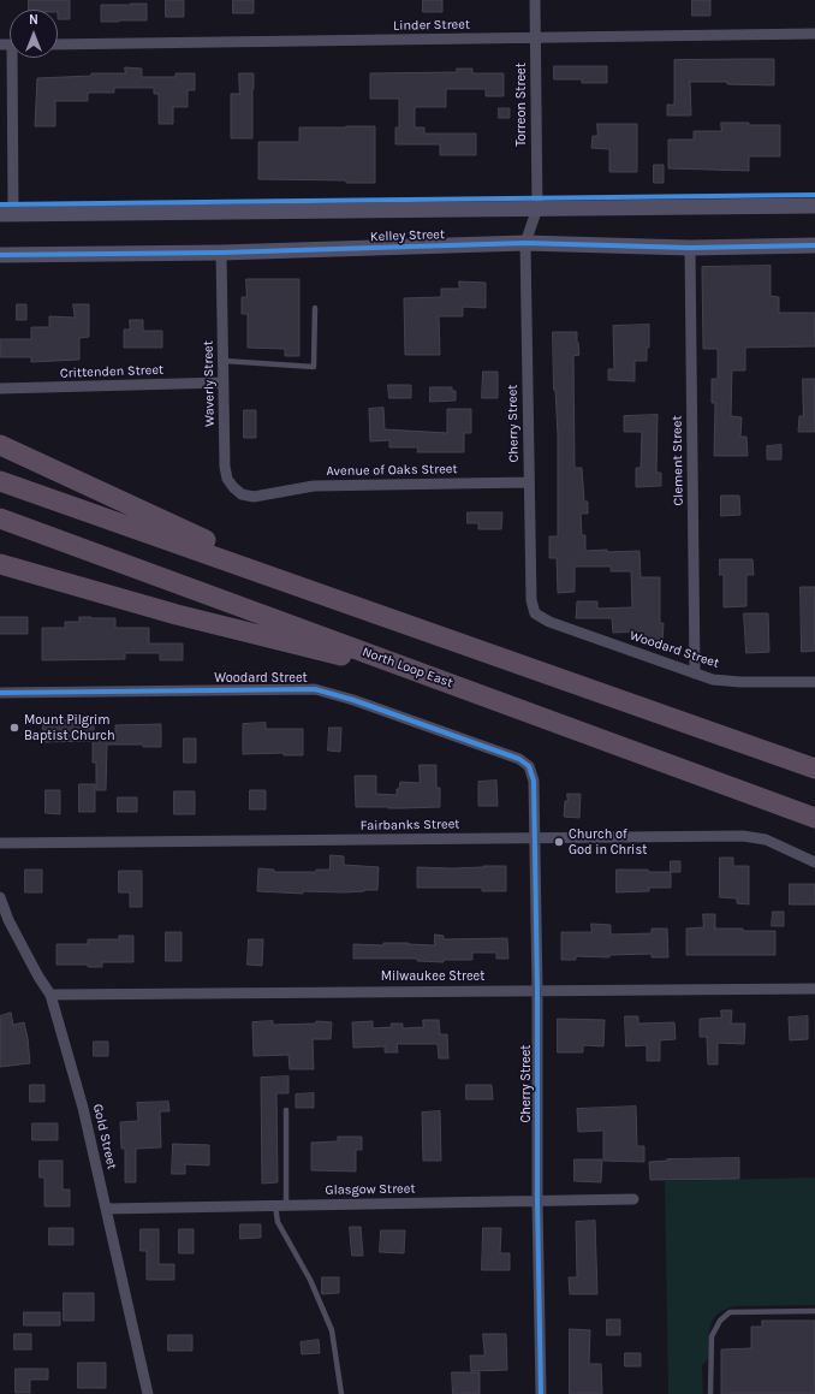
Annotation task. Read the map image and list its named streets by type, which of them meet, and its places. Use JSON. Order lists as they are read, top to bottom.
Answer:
{
  "streets": {
    "highway": ["North Loop East"],
    "main road": ["Kelley Street"],
    "street": [
      "Linder Street",
      "Torreon Street",
      "Crittenden Street",
      "Waverly Street",
      "Cherry Street",
      "Clement Street",
      "Avenue of Oaks Street",
      "Woodard Street",
      "Fairbanks Street",
      "Milwaukee Street",
      "Gold Street",
      "Glasgow Street"
    ]
  },
  "crossings": [
    ["Linder Street", "Torreon Street"],
    ["Torreon Street", "Kelley Street"],
    ["Torreon Street", "Cherry Street"],
    ["Kelley Street", "Waverly Street"],
    ["Kelley Street", "Cherry Street"],
    ["Kelley Street", "Clement Street"],
    ["Crittenden Street", "Waverly Street"],
    ["Waverly Street", "Avenue of Oaks Street"],
    ["Cherry Street", "Avenue of Oaks Street"],
    ["Cherry Street", "Woodard Street"],
    ["Cherry Street", "Fairbanks Street"],
    ["Cherry Street", "Milwaukee Street"],
    ["Cherry Street", "Glasgow Street"],
    ["Clement Street", "Woodard Street"],
    ["Milwaukee Street", "Gold Street"],
    ["Gold Street", "Glasgow Street"]
  ],
  "places": ["Mount Pilgrim Baptist Church", "Church of God in Christ"],
  "north": "top"
}
